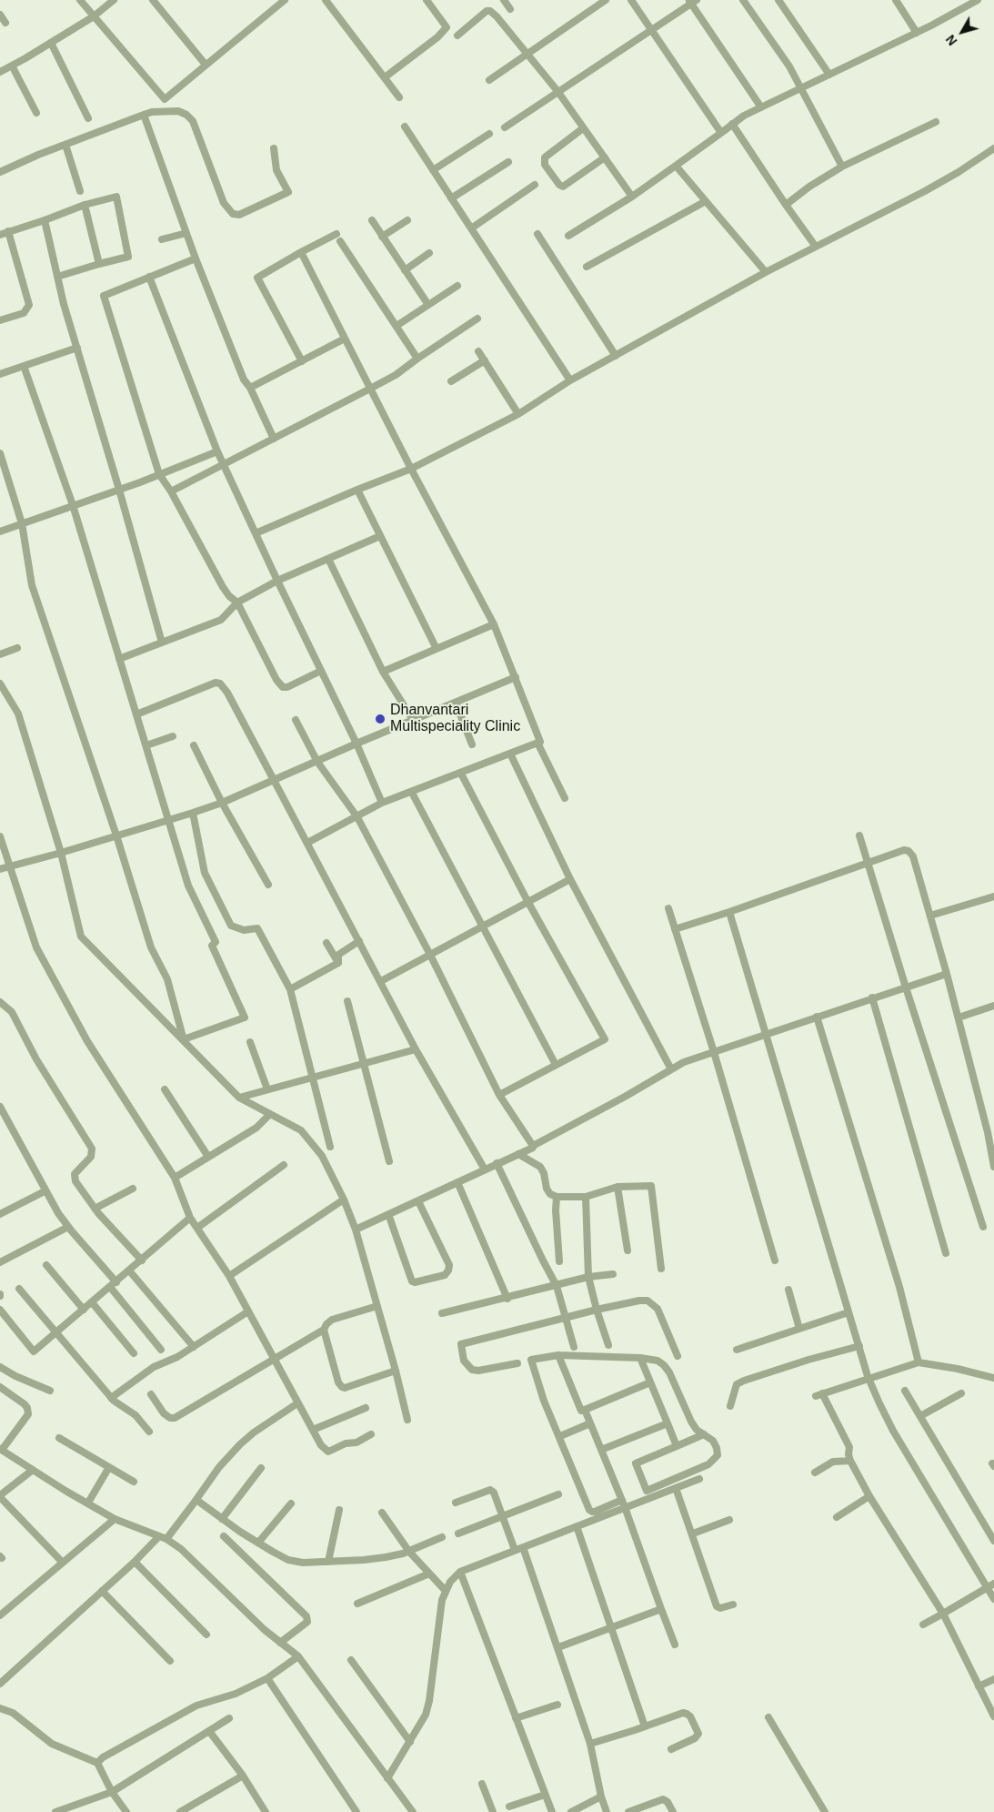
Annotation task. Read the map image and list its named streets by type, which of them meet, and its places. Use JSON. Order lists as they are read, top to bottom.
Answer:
{
  "places": ["Dhanvantari Multispeciality Clinic"],
  "north": "bottom left"
}
